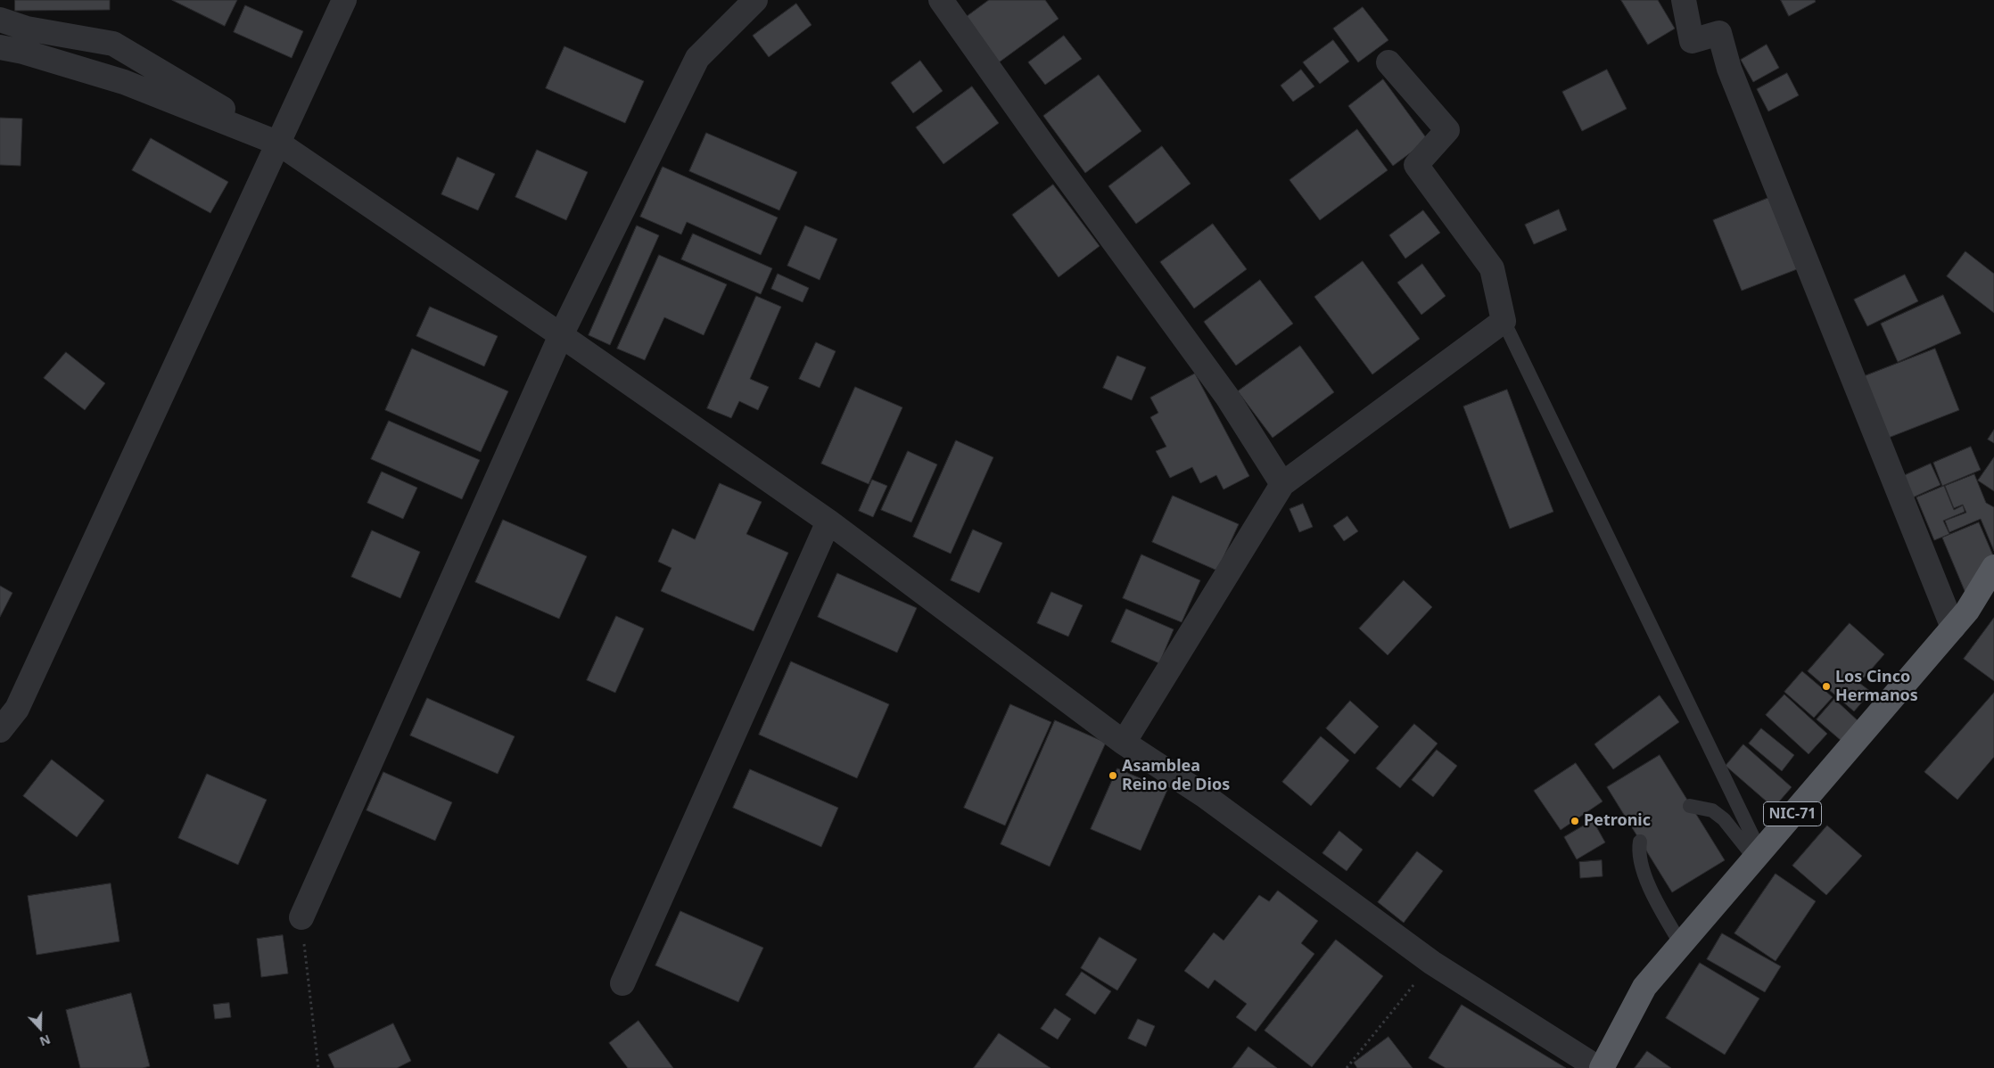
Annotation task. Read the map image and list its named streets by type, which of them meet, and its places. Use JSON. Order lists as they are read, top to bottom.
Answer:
{
  "streets": {
    "highway": ["NIC-71"]
  },
  "places": ["Los Cinco Hermanos", "Asamblea Reino de Dios", "Petronic"],
  "north": "bottom"
}
